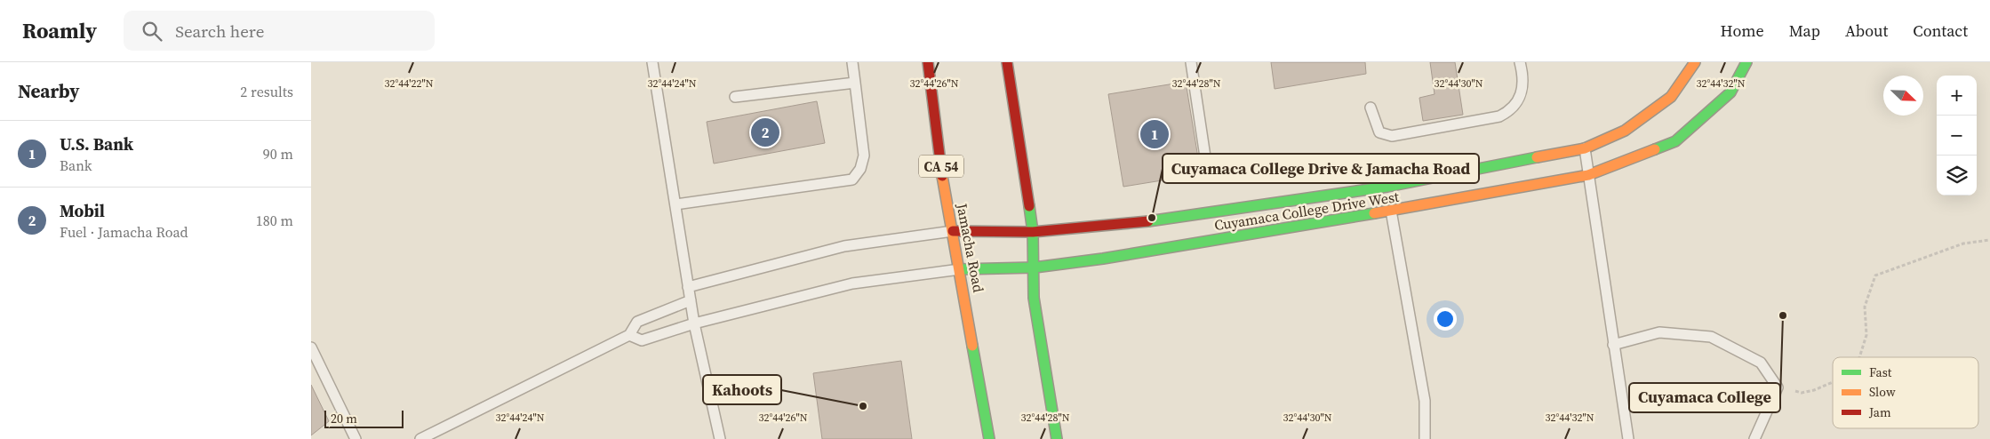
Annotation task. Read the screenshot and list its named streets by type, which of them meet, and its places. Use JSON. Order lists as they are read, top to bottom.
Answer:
{
  "streets": {
    "street": ["CA 54", "Cuyamaca College Drive West", "Jamacha Road"]
  },
  "crossings": [
    ["Cuyamaca College Drive West", "Jamacha Road"]
  ],
  "places": ["Cuyamaca College Drive & Jamacha Road", "Cuyamaca College", "Kahoots"],
  "legend": ["Fast", "Slow", "Jam"],
  "scale_bar": "20 m",
  "north": "bottom right",
  "page": {
    "header": "Roamly",
    "search": "Search here",
    "nav": [
      "Home",
      "Map",
      "About",
      "Contact"
    ],
    "heading": ["Nearby", "2 results"],
    "map_buttons": ["+", "−"],
    "pins": ["2", "1"],
    "list": [
      {
        "mark": "1",
        "name": "U.S. Bank",
        "note": "Bank",
        "value": "90 m"
      },
      {
        "mark": "2",
        "name": "Mobil",
        "note": "Fuel · Jamacha Road",
        "value": "180 m"
      }
    ],
    "scale": "20 m"
  },
  "coordinates": [
    "32°44'22\"N",
    "32°44'24\"N",
    "32°44'26\"N",
    "32°44'28\"N",
    "32°44'30\"N",
    "32°44'32\"N"
  ]
}
